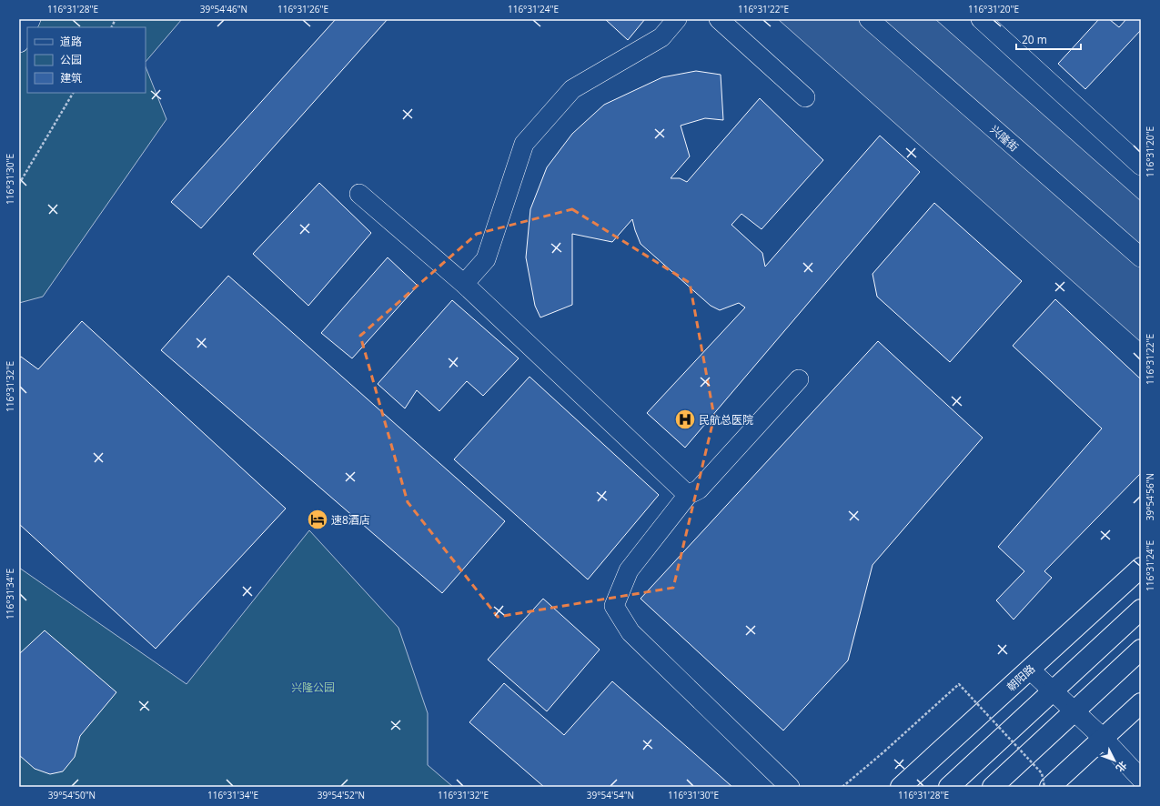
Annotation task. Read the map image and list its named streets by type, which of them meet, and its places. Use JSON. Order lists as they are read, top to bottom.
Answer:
{
  "streets": {
    "main road": ["朝阳路"],
    "street": ["兴隆街"]
  },
  "parks": ["兴隆公园"],
  "places": {
    "hospital": ["民航总医院"],
    "hotel": ["速8酒店"]
  },
  "legend": ["道路", "公园", "建筑"],
  "scale_bar": "20 m",
  "north": "bottom right",
  "coordinates": [
    "116°31'28\"E",
    "39°54'46\"N",
    "116°31'26\"E",
    "116°31'24\"E",
    "116°31'22\"E",
    "116°31'20\"E",
    "116°31'30\"E",
    "116°31'32\"E",
    "39°54'56\"N",
    "116°31'34\"E",
    "39°54'50\"N",
    "39°54'52\"N",
    "39°54'54\"N"
  ]
}
